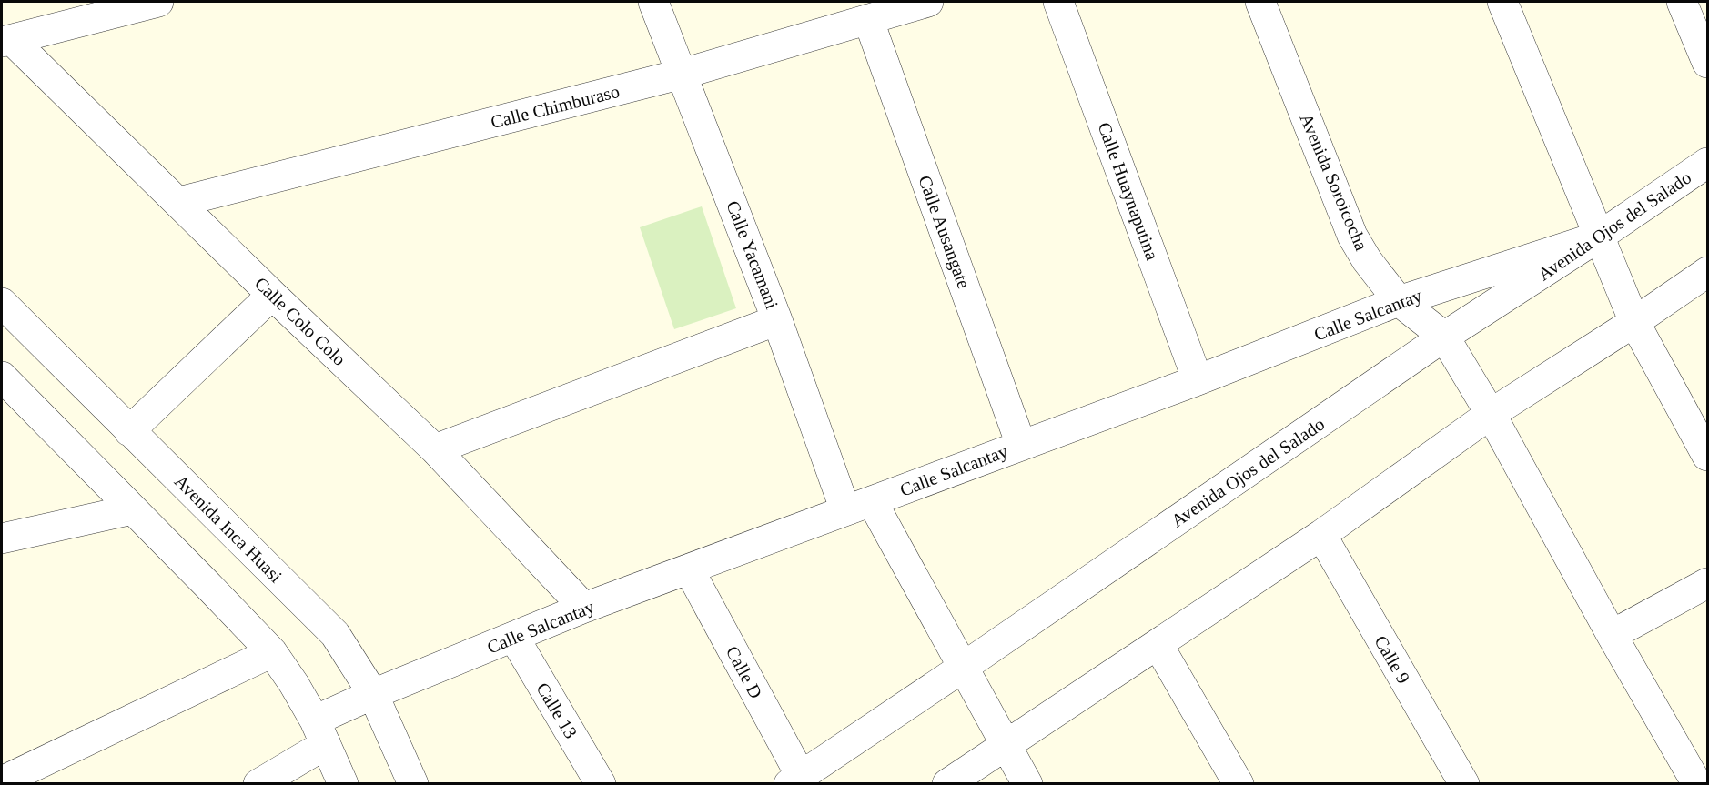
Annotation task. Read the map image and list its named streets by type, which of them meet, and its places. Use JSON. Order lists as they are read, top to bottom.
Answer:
{
  "streets": {
    "street": [
      "Calle Chimburaso",
      "Avenida Soroicocha",
      "Calle Huaynaputina",
      "Avenida Ojos del Salado",
      "Calle Ausangate",
      "Calle Yacamani",
      "Calle Salcantay",
      "Calle Colo Colo",
      "Avenida Inca Huasi",
      "Calle 9",
      "Calle D",
      "Calle 13"
    ]
  },
  "crossings": [
    ["Calle Chimburaso", "Calle Ausangate"],
    ["Calle Chimburaso", "Calle Yacamani"],
    ["Calle Chimburaso", "Calle Colo Colo"],
    ["Avenida Soroicocha", "Avenida Ojos del Salado"],
    ["Avenida Soroicocha", "Calle Salcantay"],
    ["Calle Huaynaputina", "Calle Salcantay"],
    ["Avenida Ojos del Salado", "Calle Yacamani"],
    ["Avenida Ojos del Salado", "Calle Salcantay"],
    ["Avenida Ojos del Salado", "Calle D"],
    ["Calle Ausangate", "Calle Salcantay"],
    ["Calle Yacamani", "Calle Salcantay"],
    ["Calle Salcantay", "Calle Colo Colo"],
    ["Calle Salcantay", "Avenida Inca Huasi"],
    ["Calle Salcantay", "Calle D"],
    ["Calle Salcantay", "Calle 13"]
  ]
}
